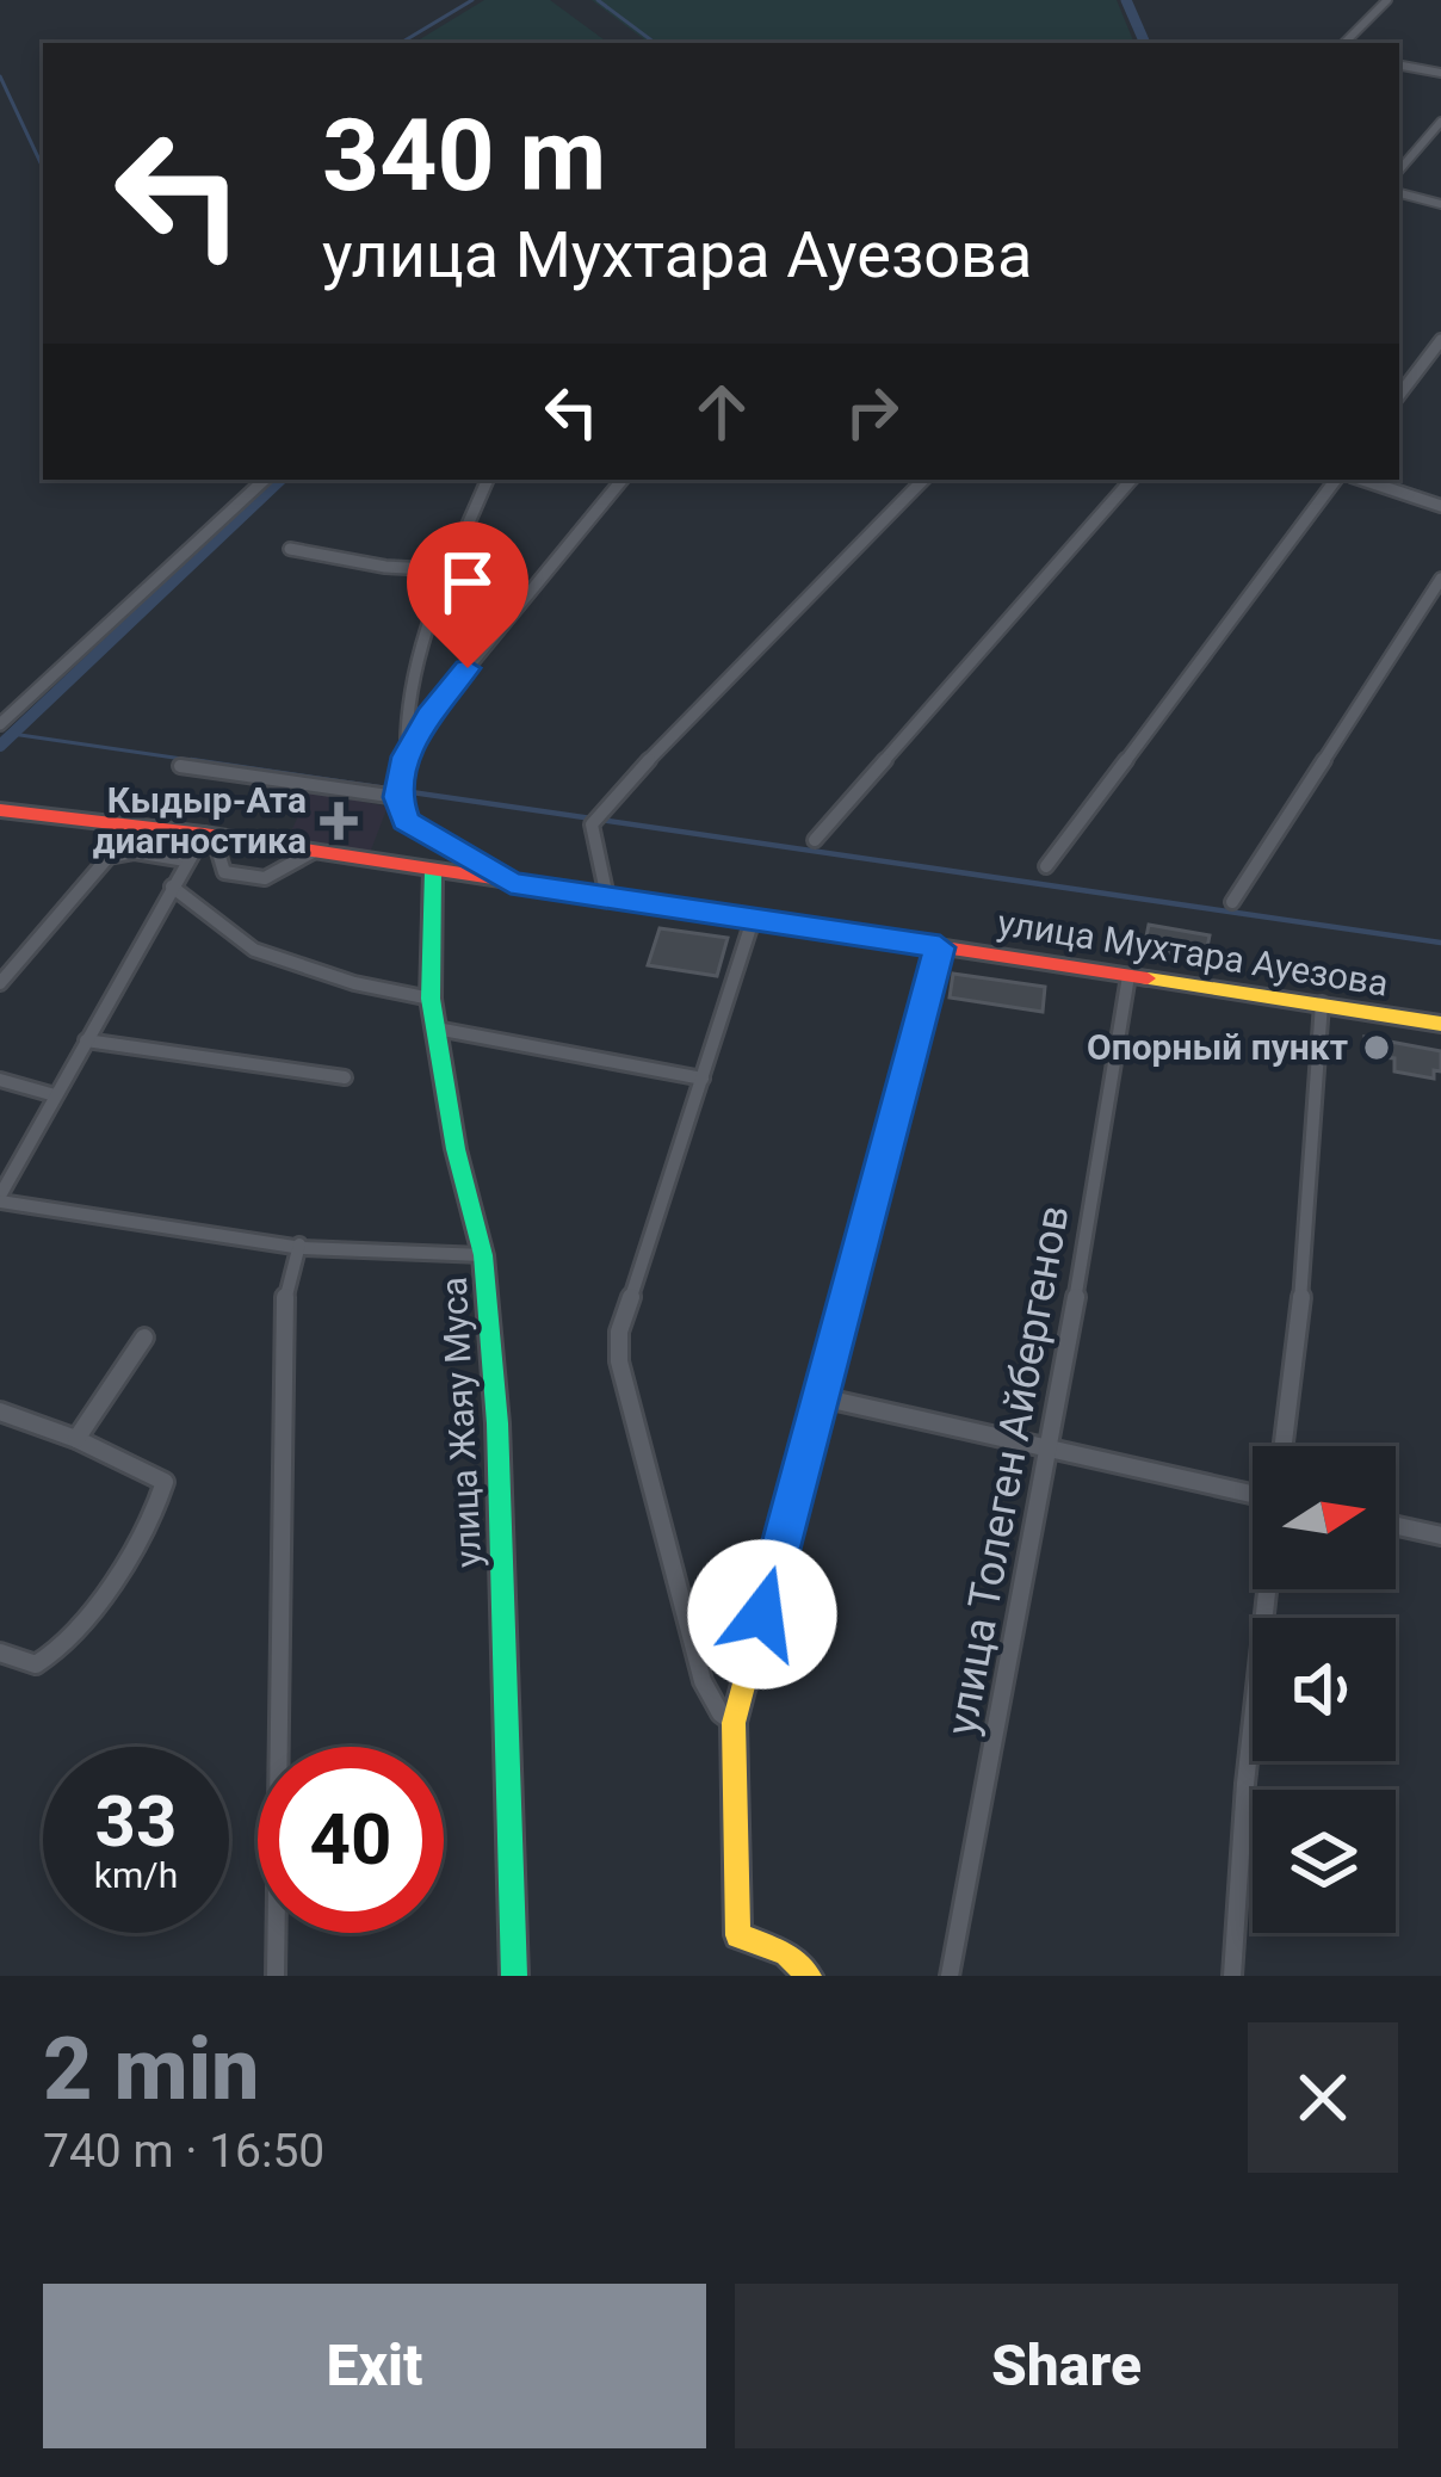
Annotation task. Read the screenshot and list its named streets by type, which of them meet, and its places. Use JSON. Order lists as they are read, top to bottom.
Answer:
{
  "streets": {
    "street": ["улица Мухтара Ауезова", "улица Жаяу Муса", "улица Толеген Айбергенов"]
  },
  "crossings": [
    ["улица Мухтара Ауезова", "улица Жаяу Муса"],
    ["улица Мухтара Ауезова", "улица Толеген Айбергенов"]
  ],
  "places": {
    "health": ["Кыдыр-Ата диагностика"],
    "other": ["Опорный пункт"]
  },
  "north": "right",
  "page": {
    "turn": ["340 m", "улица Мухтара Ауезова"],
    "speed": "33 km/h",
    "limit": "40",
    "heading": ["2 min", "740 m · 16:50"],
    "buttons": ["Exit", "Share"]
  }
}
